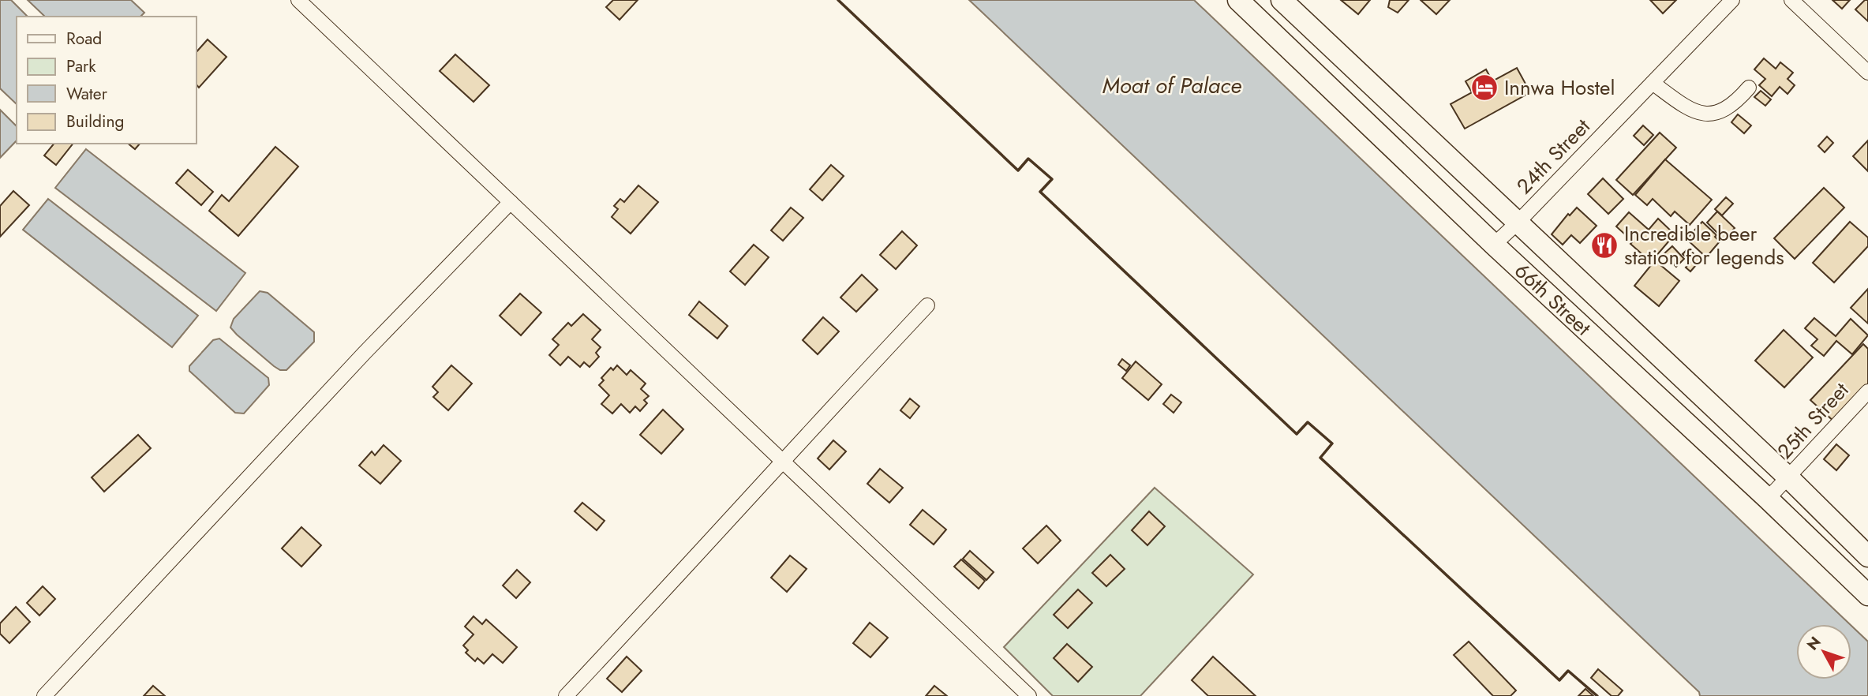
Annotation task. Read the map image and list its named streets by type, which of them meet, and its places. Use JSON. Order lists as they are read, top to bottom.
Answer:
{
  "streets": {
    "main road": ["66th Street"],
    "street": ["24th Street", "25th Street"]
  },
  "crossings": [
    ["24th Street", "66th Street"],
    ["66th Street", "25th Street"]
  ],
  "water": ["Moat of Palace"],
  "places": {
    "hotel": ["Innwa Hostel"],
    "restaurant": ["Incredible beer station for legends"]
  },
  "legend": [
    "Road",
    "Park",
    "Water",
    "Building"
  ],
  "north": "top left"
}
